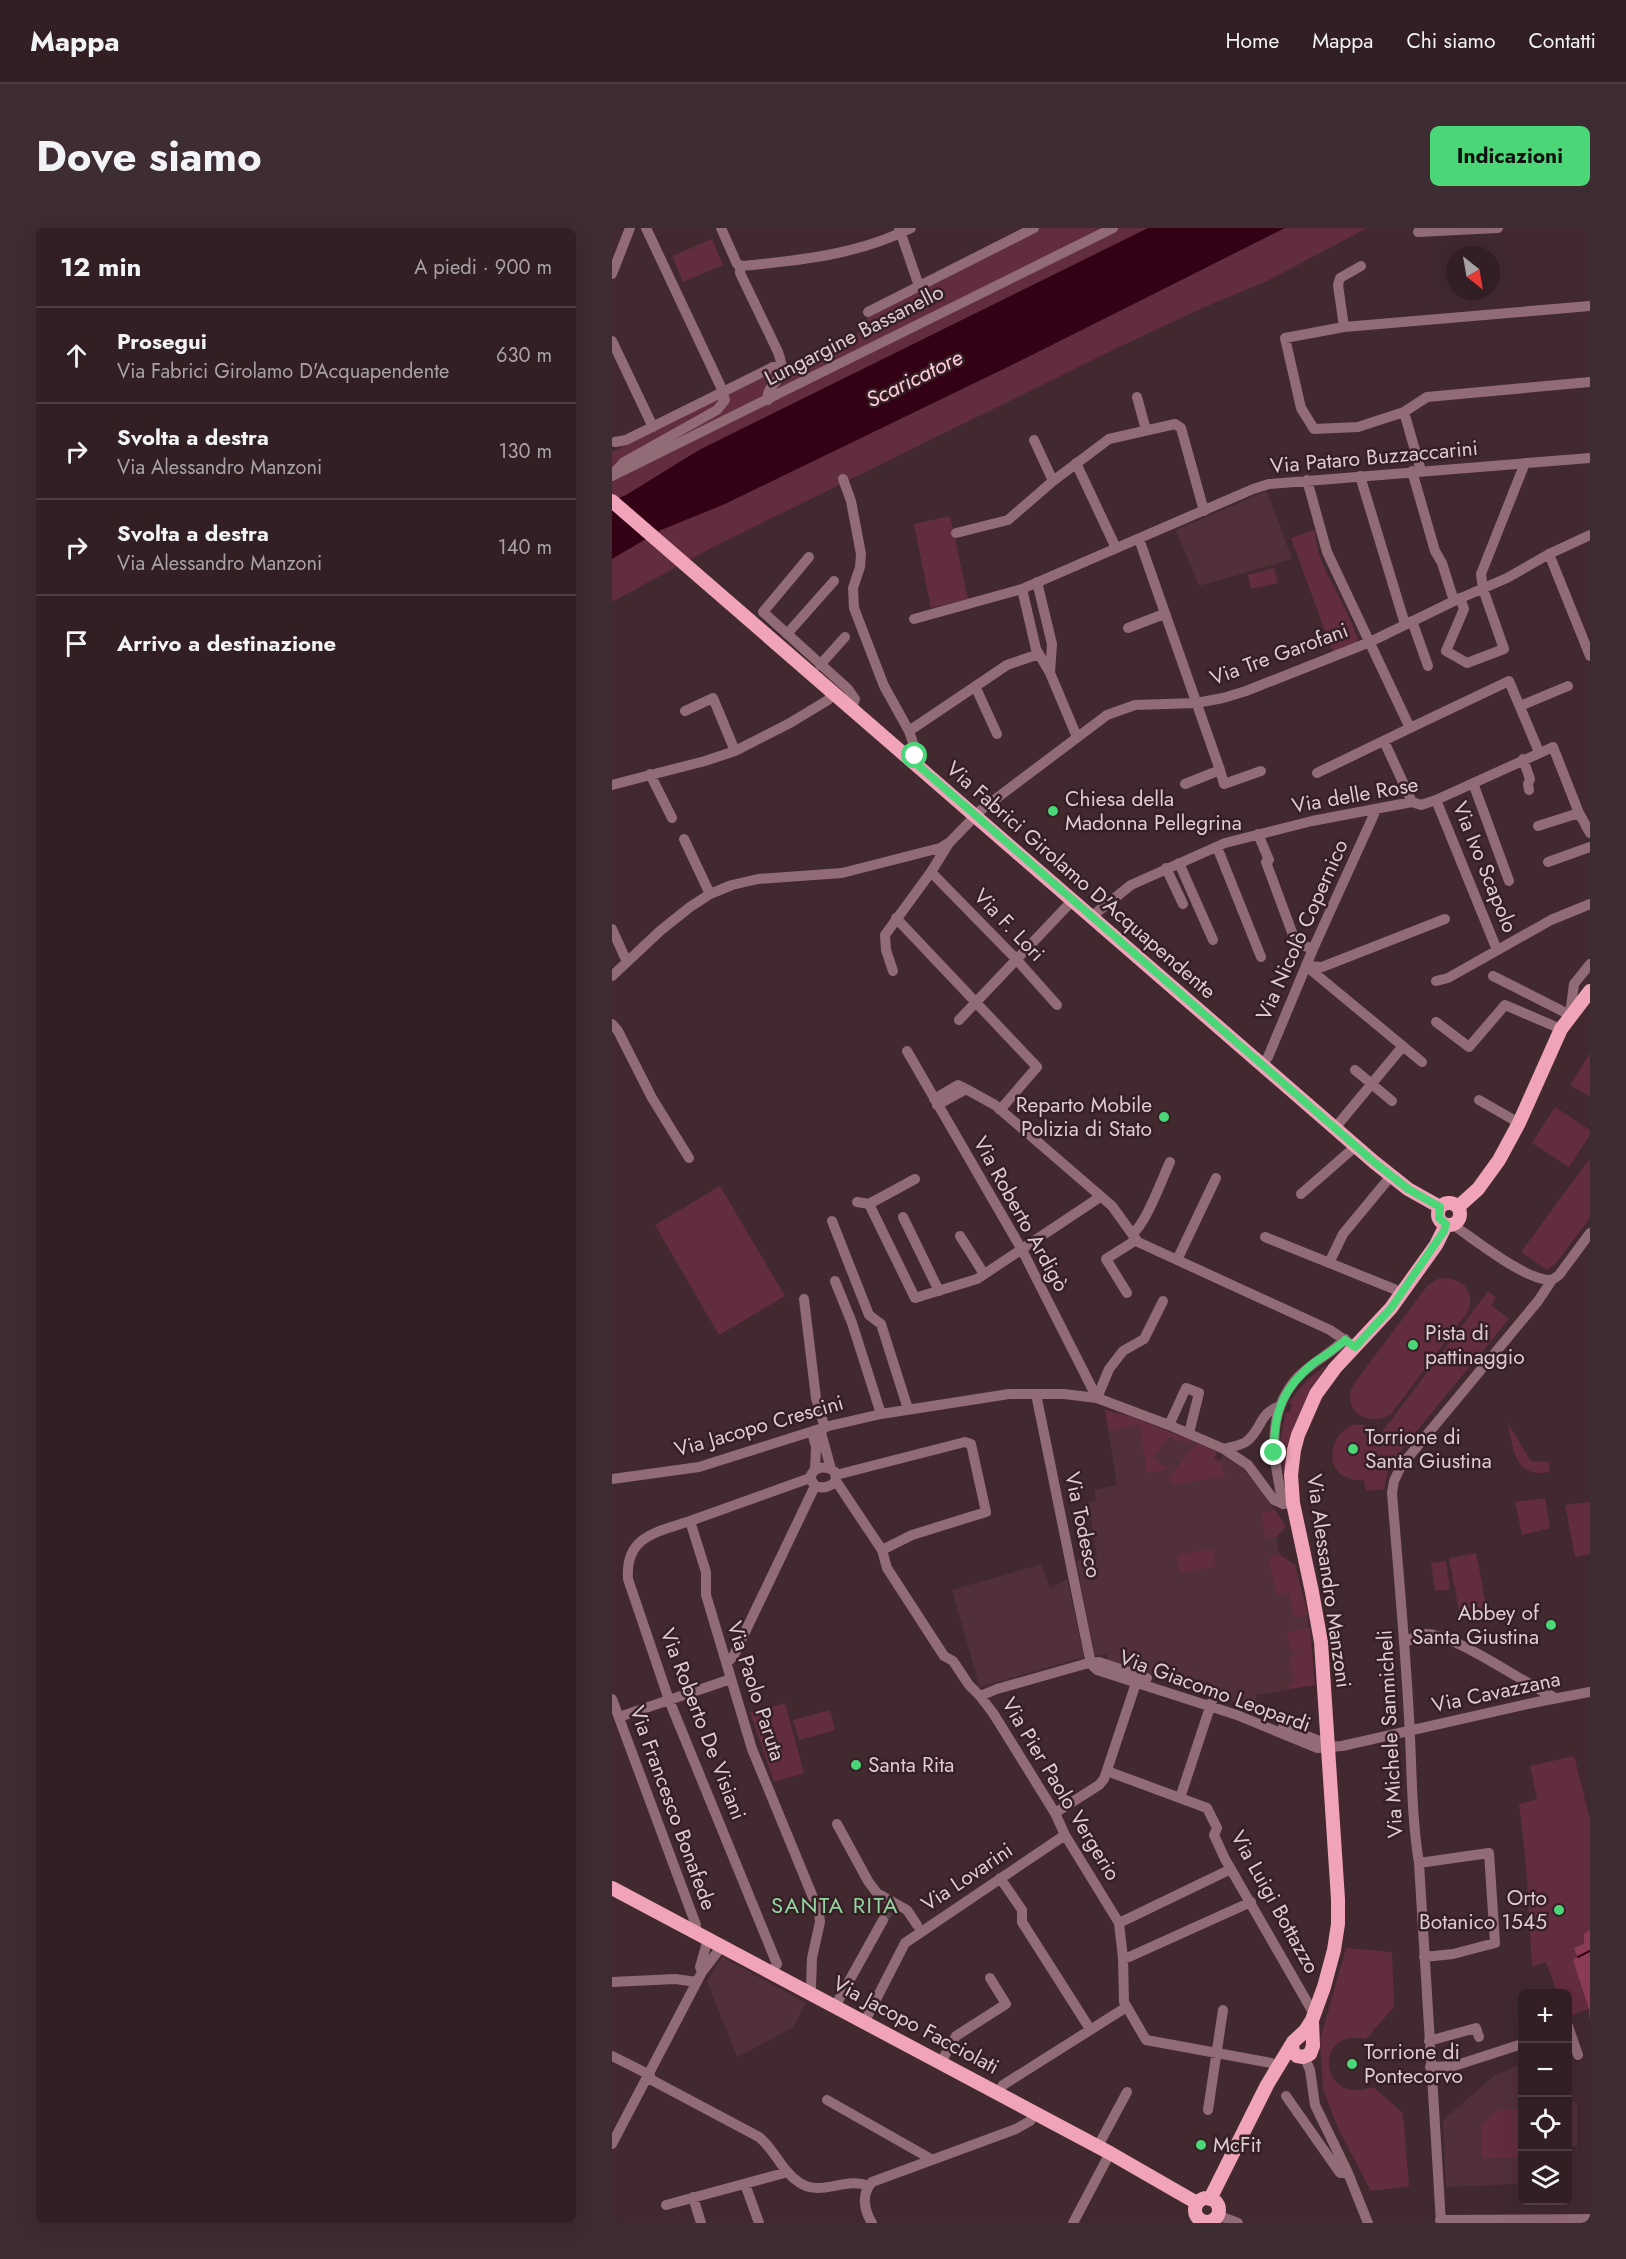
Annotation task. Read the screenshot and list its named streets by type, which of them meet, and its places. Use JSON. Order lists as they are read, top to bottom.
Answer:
{
  "streets": {
    "main road": ["Via Fabrici Girolamo D'Acquapendente", "Via Alessandro Manzoni", "Via Jacopo Facciolati"],
    "street": [
      "Lungargine Bassanello",
      "Via Pataro Buzzaccarini",
      "Via Tre Garofani",
      "Via delle Rose",
      "Via Ivo Scapolo",
      "Via F. Lori",
      "Via Nicolò Copernico",
      "Via Roberto Ardigò",
      "Via Jacopo Crescini",
      "Via Todesco",
      "Via Paolo Paruta",
      "Via Giacomo Leopardi",
      "Via Cavazzana",
      "Via Roberto De Visiani",
      "Via Michele Sanmicheli",
      "Via Pier Paolo Vergerio",
      "Via Francesco Bonafede",
      "Via Lovarini",
      "Via Luigi Bottazzo"
    ]
  },
  "crossings": [
    ["Via Tre Garofani", "Via Fabrici Girolamo D'Acquapendente"],
    ["Via delle Rose", "Via Ivo Scapolo"],
    ["Via delle Rose", "Via Fabrici Girolamo D'Acquapendente"],
    ["Via delle Rose", "Via Nicolò Copernico"],
    ["Via Fabrici Girolamo D'Acquapendente", "Via Nicolò Copernico"],
    ["Via Fabrici Girolamo D'Acquapendente", "Via Alessandro Manzoni"],
    ["Via Roberto Ardigò", "Via Jacopo Crescini"],
    ["Via Jacopo Crescini", "Via Todesco"],
    ["Via Jacopo Crescini", "Via Alessandro Manzoni"],
    ["Via Jacopo Crescini", "Via Pier Paolo Vergerio"],
    ["Via Todesco", "Via Giacomo Leopardi"],
    ["Via Alessandro Manzoni", "Via Giacomo Leopardi"],
    ["Via Alessandro Manzoni", "Via Luigi Bottazzo"],
    ["Via Alessandro Manzoni", "Via Jacopo Facciolati"],
    ["Via Paolo Paruta", "Via Roberto De Visiani"],
    ["Via Paolo Paruta", "Via Jacopo Facciolati"],
    ["Via Giacomo Leopardi", "Via Cavazzana"],
    ["Via Giacomo Leopardi", "Via Michele Sanmicheli"],
    ["Via Giacomo Leopardi", "Via Pier Paolo Vergerio"],
    ["Via Cavazzana", "Via Michele Sanmicheli"],
    ["Via Roberto De Visiani", "Via Jacopo Facciolati"],
    ["Via Pier Paolo Vergerio", "Via Lovarini"],
    ["Via Francesco Bonafede", "Via Jacopo Facciolati"],
    ["Via Lovarini", "Via Jacopo Facciolati"]
  ],
  "districts": ["SANTA RITA"],
  "water": ["Scaricatore"],
  "places": [
    "Chiesa della Madonna Pellegrina",
    "Reparto Mobile Polizia di Stato",
    "Pista di pattinaggio",
    "Torrione di Santa Giustina",
    "Abbey of Santa Giustina",
    "Santa Rita",
    "Orto Botanico 1545",
    "Torrione di Pontecorvo",
    "McFit"
  ],
  "north": "bottom right",
  "page": {
    "header": "Mappa",
    "nav": [
      "Home",
      "Mappa",
      "Chi siamo",
      "Contatti"
    ],
    "title": "Dove siamo",
    "buttons": "Indicazioni",
    "heading": ["12 min", "A piedi · 900 m"],
    "list": [
      ["Prosegui", "Via Fabrici Girolamo D'Acquapendente", "630 m"],
      ["Svolta a destra", "Via Alessandro Manzoni", "130 m"],
      ["Svolta a destra", "Via Alessandro Manzoni", "140 m"],
      "Arrivo a destinazione"
    ],
    "map_buttons": ["+", "−"]
  }
}
